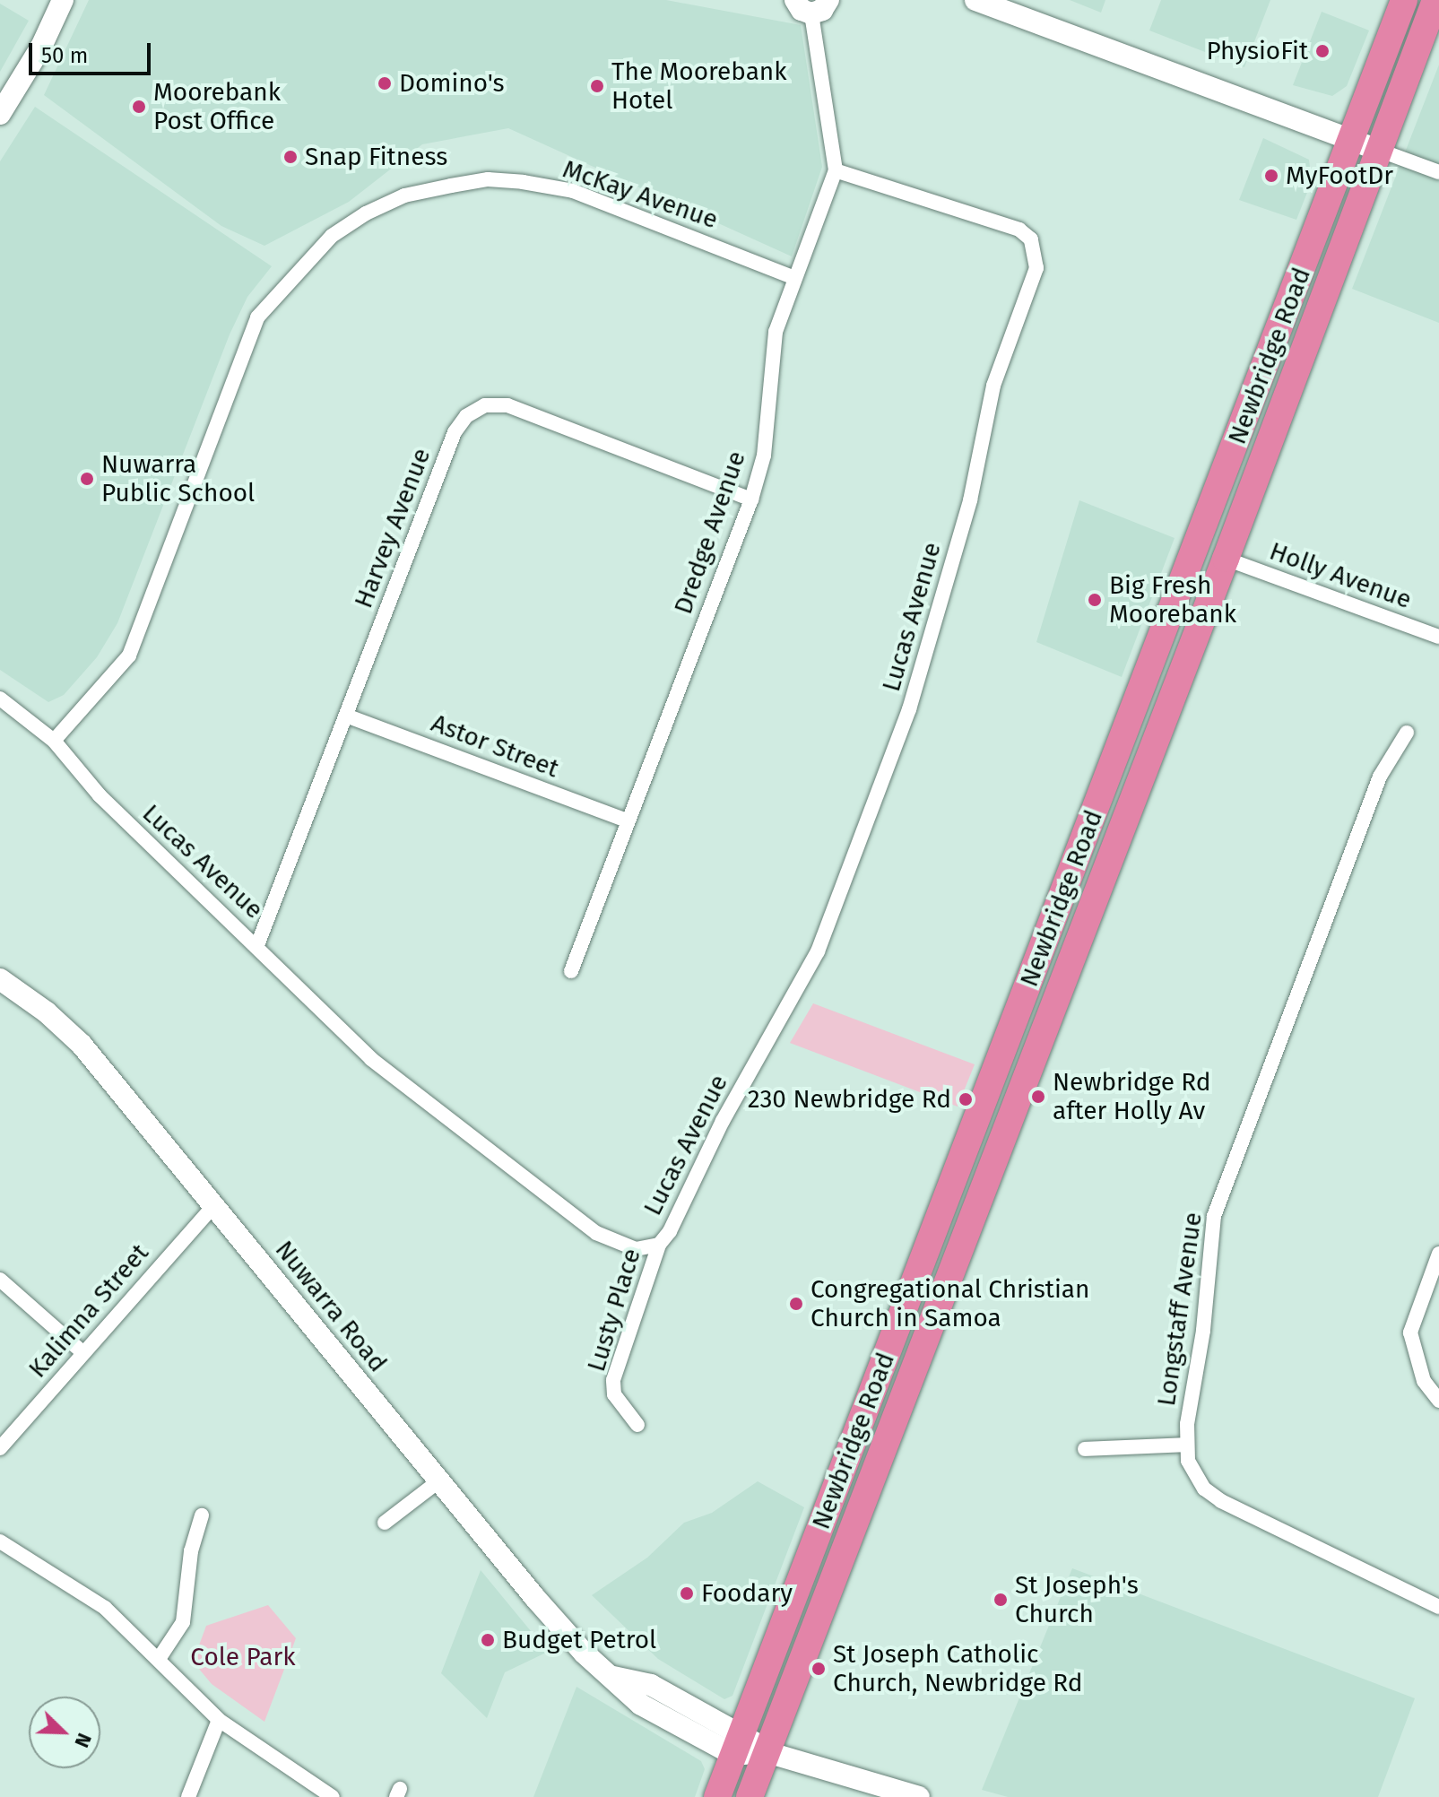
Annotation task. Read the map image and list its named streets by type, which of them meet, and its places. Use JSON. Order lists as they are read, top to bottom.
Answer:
{
  "streets": {
    "highway": ["Newbridge Road"],
    "main road": ["Nuwarra Road"],
    "street": [
      "McKay Avenue",
      "Harvey Avenue",
      "Dredge Avenue",
      "Holly Avenue",
      "Lucas Avenue",
      "Astor Street",
      "Longstaff Avenue",
      "Lusty Place",
      "Kalimna Street"
    ]
  },
  "crossings": [
    ["McKay Avenue", "Dredge Avenue"],
    ["McKay Avenue", "Lucas Avenue"],
    ["Newbridge Road", "Holly Avenue"],
    ["Newbridge Road", "Nuwarra Road"],
    ["Harvey Avenue", "Dredge Avenue"],
    ["Harvey Avenue", "Lucas Avenue"],
    ["Harvey Avenue", "Astor Street"],
    ["Dredge Avenue", "Lucas Avenue"],
    ["Dredge Avenue", "Astor Street"],
    ["Lucas Avenue", "Lusty Place"],
    ["Nuwarra Road", "Kalimna Street"]
  ],
  "parks": ["Cole Park"],
  "places": [
    "PhysioFit",
    "Domino's",
    "The Moorebank Hotel",
    "Moorebank Post Office",
    "Snap Fitness",
    "MyFootDr",
    "Nuwarra Public School",
    "Big Fresh Moorebank",
    "Newbridge Rd after Holly Av",
    "230 Newbridge Rd",
    "Congregational Christian Church in Samoa",
    "Foodary",
    "St Joseph's Church",
    "Budget Petrol",
    "St Joseph Catholic Church, Newbridge Rd"
  ],
  "scale_bar": "50 m",
  "north": "bottom right"
}
